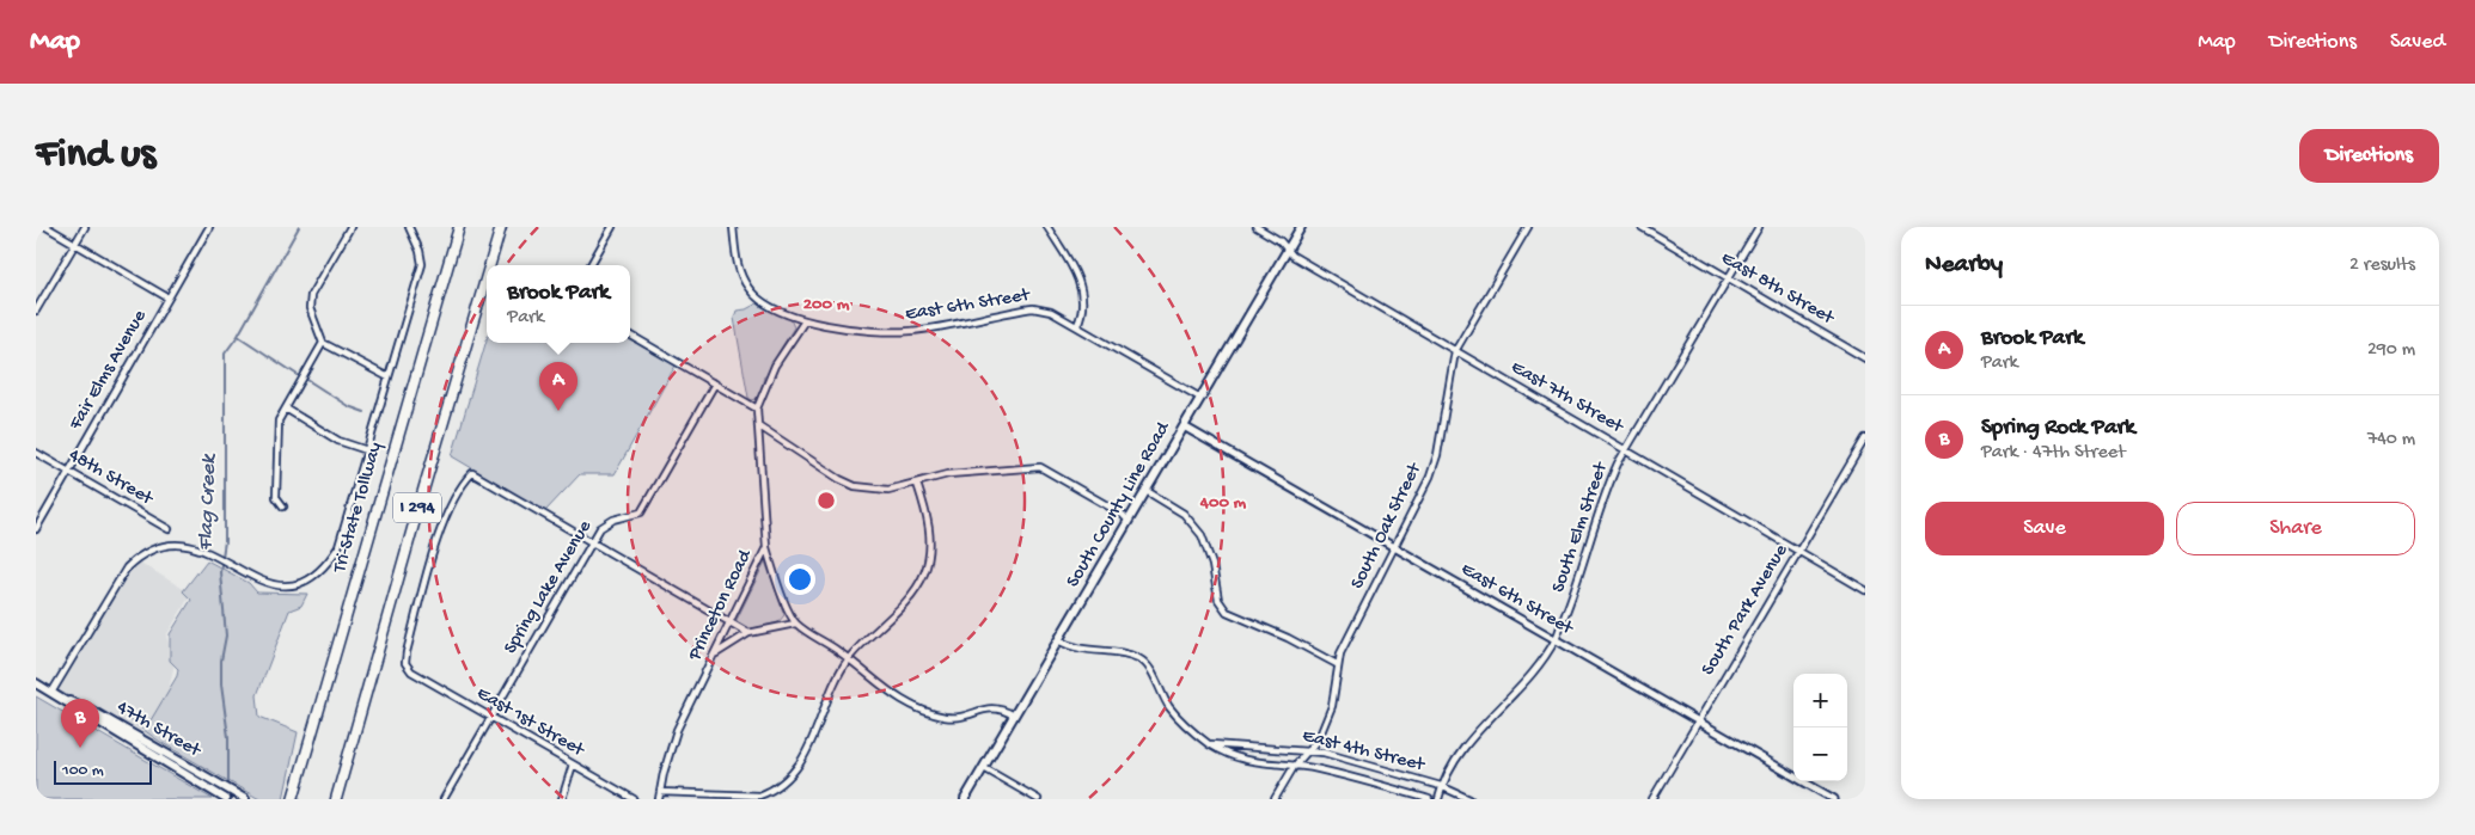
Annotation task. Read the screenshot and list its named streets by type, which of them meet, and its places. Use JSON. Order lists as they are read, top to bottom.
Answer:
{
  "streets": {
    "highway": ["Tri-State Tollway", "I 294"],
    "main road": ["South County Line Road", "47th Street"],
    "street": [
      "East 8th Street",
      "East 6th Street",
      "Fair Elms Avenue",
      "East 7th Street",
      "48th Street",
      "South Oak Street",
      "South Elm Street",
      "Spring Lake Avenue",
      "Princeton Road",
      "South Park Avenue",
      "East 1st Street",
      "East 4th Street"
    ]
  },
  "crossings": [
    ["East 8th Street", "South Elm Street"],
    ["East 6th Street", "South County Line Road"],
    ["East 6th Street", "South Oak Street"],
    ["East 6th Street", "South Elm Street"],
    ["East 6th Street", "Princeton Road"],
    ["East 6th Street", "South Park Avenue"],
    ["Fair Elms Avenue", "48th Street"],
    ["East 7th Street", "South County Line Road"],
    ["East 7th Street", "South Oak Street"],
    ["East 7th Street", "South Elm Street"],
    ["East 7th Street", "South Park Avenue"],
    ["South County Line Road", "East 4th Street"],
    ["South Oak Street", "East 4th Street"],
    ["South Elm Street", "East 4th Street"],
    ["Spring Lake Avenue", "East 1st Street"]
  ],
  "water": ["Flag Creek"],
  "scale_bar": "100 m",
  "page": {
    "header": "Map",
    "nav": ["Map", "Directions", "Saved"],
    "buttons": [
      "Directions",
      ["Save", "Share"]
    ],
    "title": "Find us",
    "heading": ["Nearby", "2 results"],
    "popup": ["Brook Park", "Park"],
    "list": [
      {
        "mark": "A",
        "name": "Brook Park",
        "note": "Park",
        "value": "290 m"
      },
      {
        "mark": "B",
        "name": "Spring Rock Park",
        "note": "Park · 47th Street",
        "value": "740 m"
      }
    ],
    "pins": ["A", "B"],
    "map_buttons": ["+", "−"],
    "scale": "100 m"
  },
  "rings": ["200 m", "400 m"]
}
